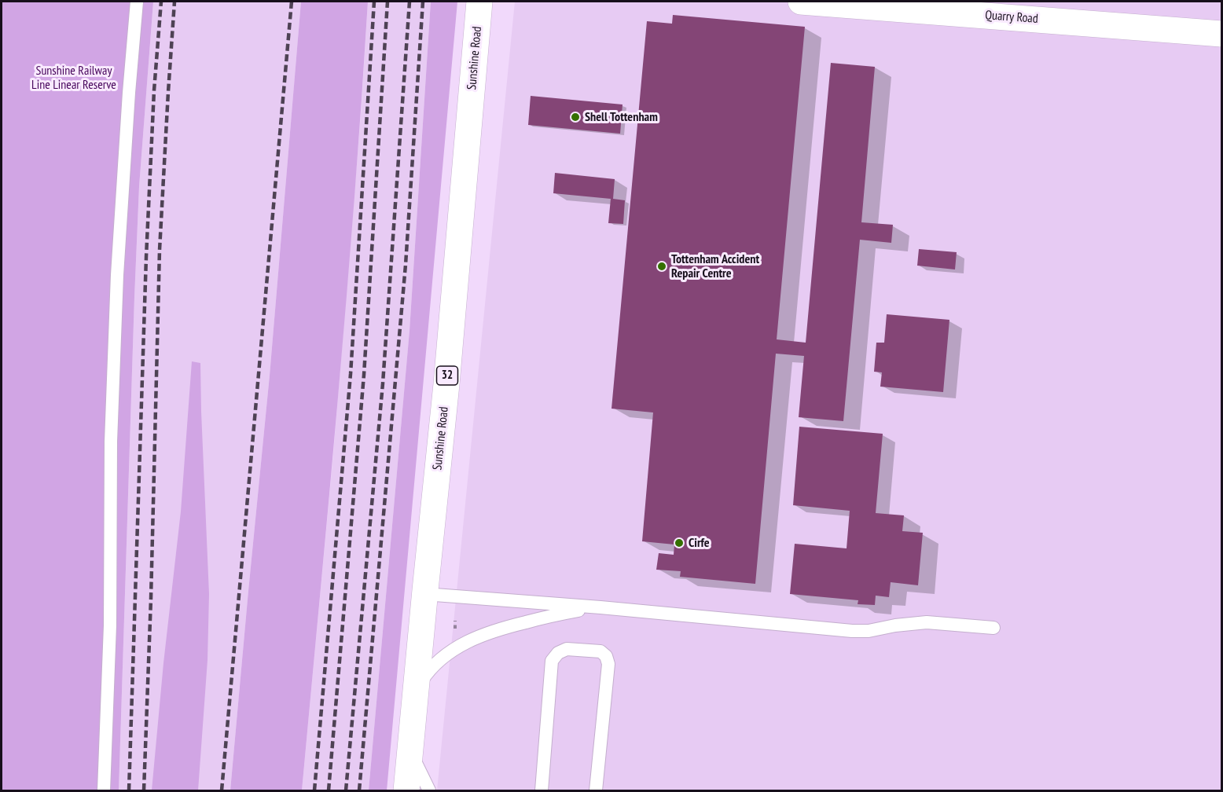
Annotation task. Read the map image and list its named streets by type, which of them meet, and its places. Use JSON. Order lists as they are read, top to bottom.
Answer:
{
  "streets": {
    "main road": ["Quarry Road", "Sunshine Road", "32"]
  },
  "parks": ["Sunshine Railway Line Linear Reserve"],
  "places": ["Shell Tottenham", "Tottenham Accident Repair Centre", "Cirfe"]
}
